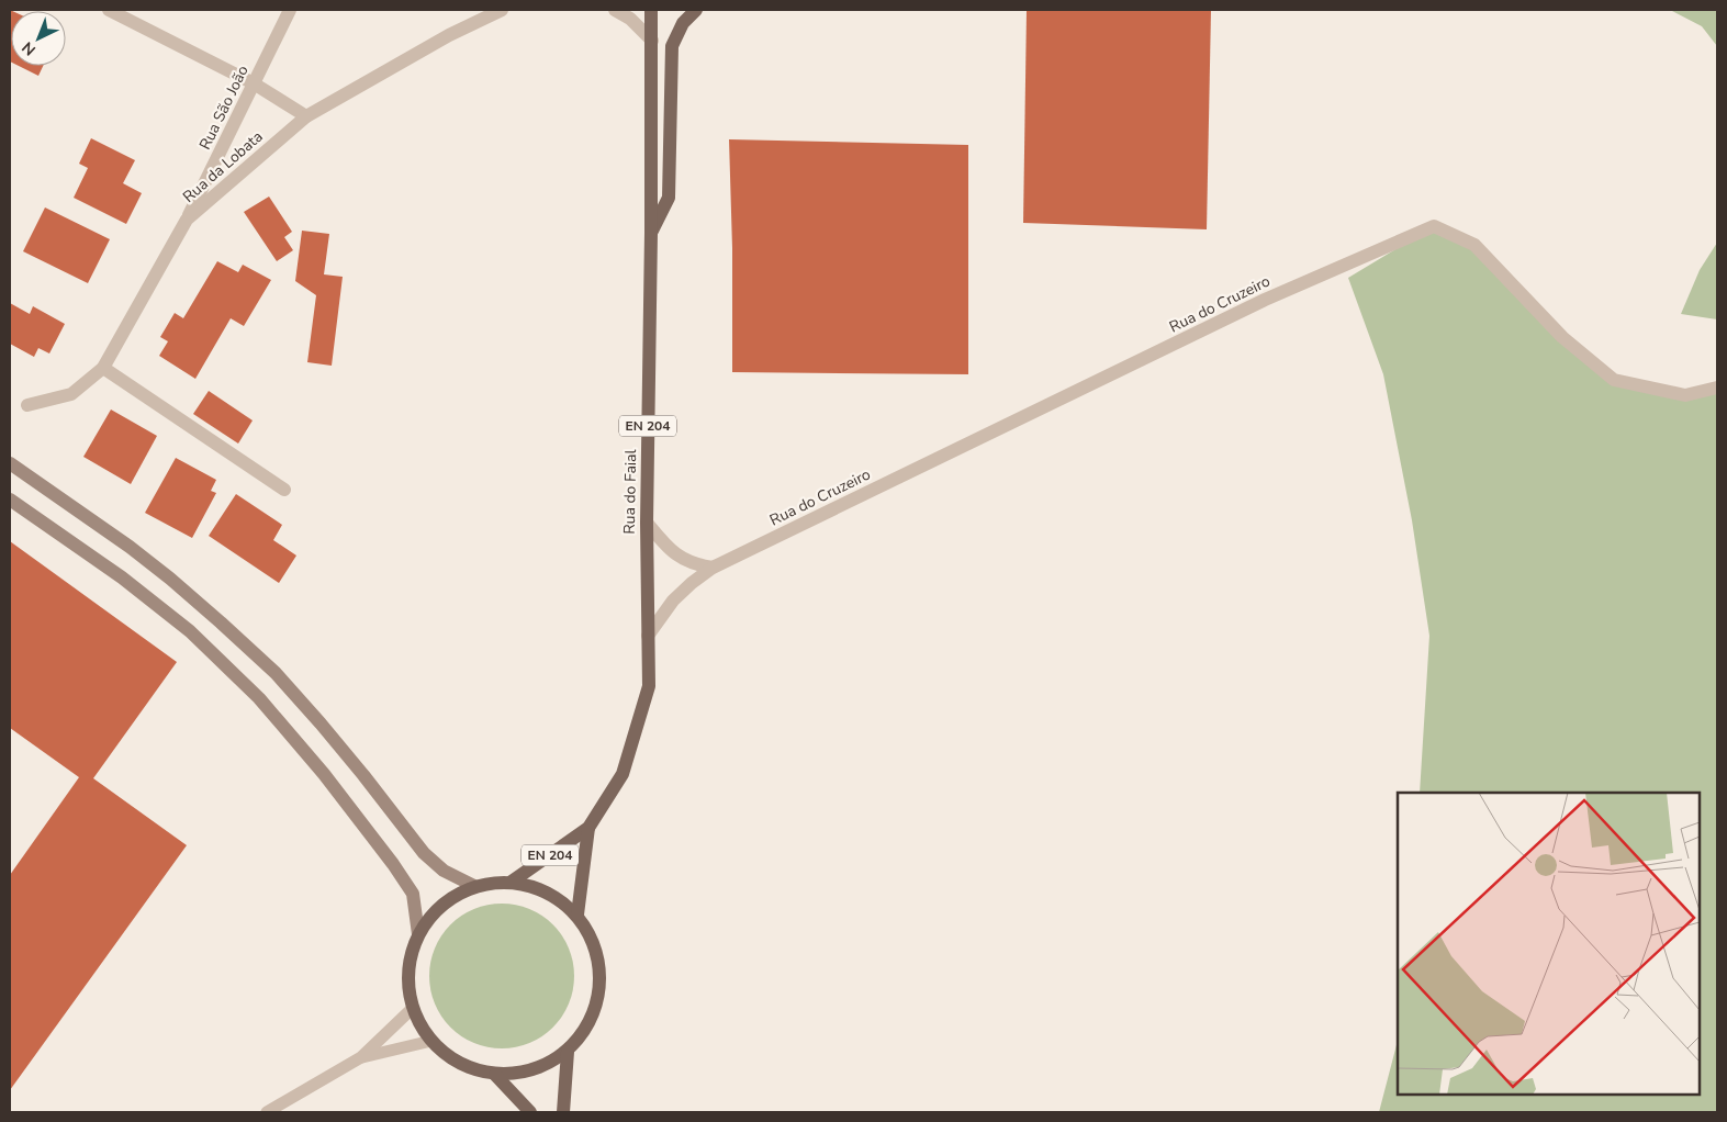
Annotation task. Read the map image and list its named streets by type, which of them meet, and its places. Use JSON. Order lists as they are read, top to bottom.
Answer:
{
  "streets": {
    "main road": ["EN 204", "Rua do Faial"],
    "street": ["Rua São João", "Rua da Lobata", "Rua do Cruzeiro"]
  },
  "crossings": [
    ["Rua São João", "Rua da Lobata"],
    ["Rua do Cruzeiro", "Rua do Faial"],
    ["EN 204", "Rua do Faial"]
  ],
  "north": "bottom left"
}
